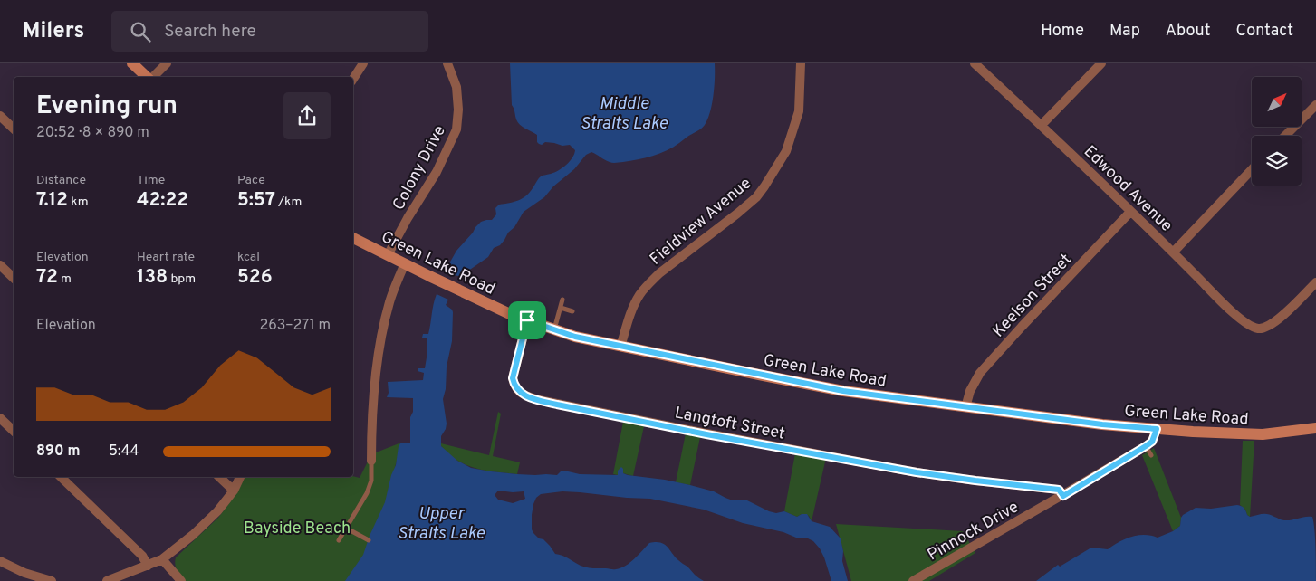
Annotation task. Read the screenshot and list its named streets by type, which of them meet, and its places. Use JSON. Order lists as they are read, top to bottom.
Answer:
{
  "streets": {
    "street": [
      "Colony Drive",
      "Edwood Avenue",
      "Fieldview Avenue",
      "Green Lake Road",
      "Keelson Street",
      "Langtoft Street",
      "Pinnock Drive"
    ]
  },
  "crossings": [
    ["Colony Drive", "Green Lake Road"],
    ["Edwood Avenue", "Keelson Street"],
    ["Fieldview Avenue", "Green Lake Road"],
    ["Green Lake Road", "Keelson Street"],
    ["Green Lake Road", "Langtoft Street"],
    ["Green Lake Road", "Pinnock Drive"],
    ["Langtoft Street", "Pinnock Drive"]
  ],
  "water": ["Middle Straits Lake", "Upper Straits Lake"],
  "parks": ["Bayside Beach"],
  "north": "top right",
  "page": {
    "header": "Milers",
    "search": "Search here",
    "nav": [
      "Home",
      "Map",
      "About",
      "Contact"
    ],
    "heading": ["Evening run", "20:52 · 8 × 890 m"],
    "stats": [
      ["Distance", "7.12 km"],
      ["Time", "42:22"],
      ["Pace", "5:57 /km"],
      ["Elevation", "72 m"],
      ["Heart rate", "138 bpm"],
      ["kcal", "526"]
    ],
    "chart": ["Elevation", "263–271 m"],
    "list": [
      {
        "name": "890 m",
        "note": "5:44"
      }
    ]
  }
}
